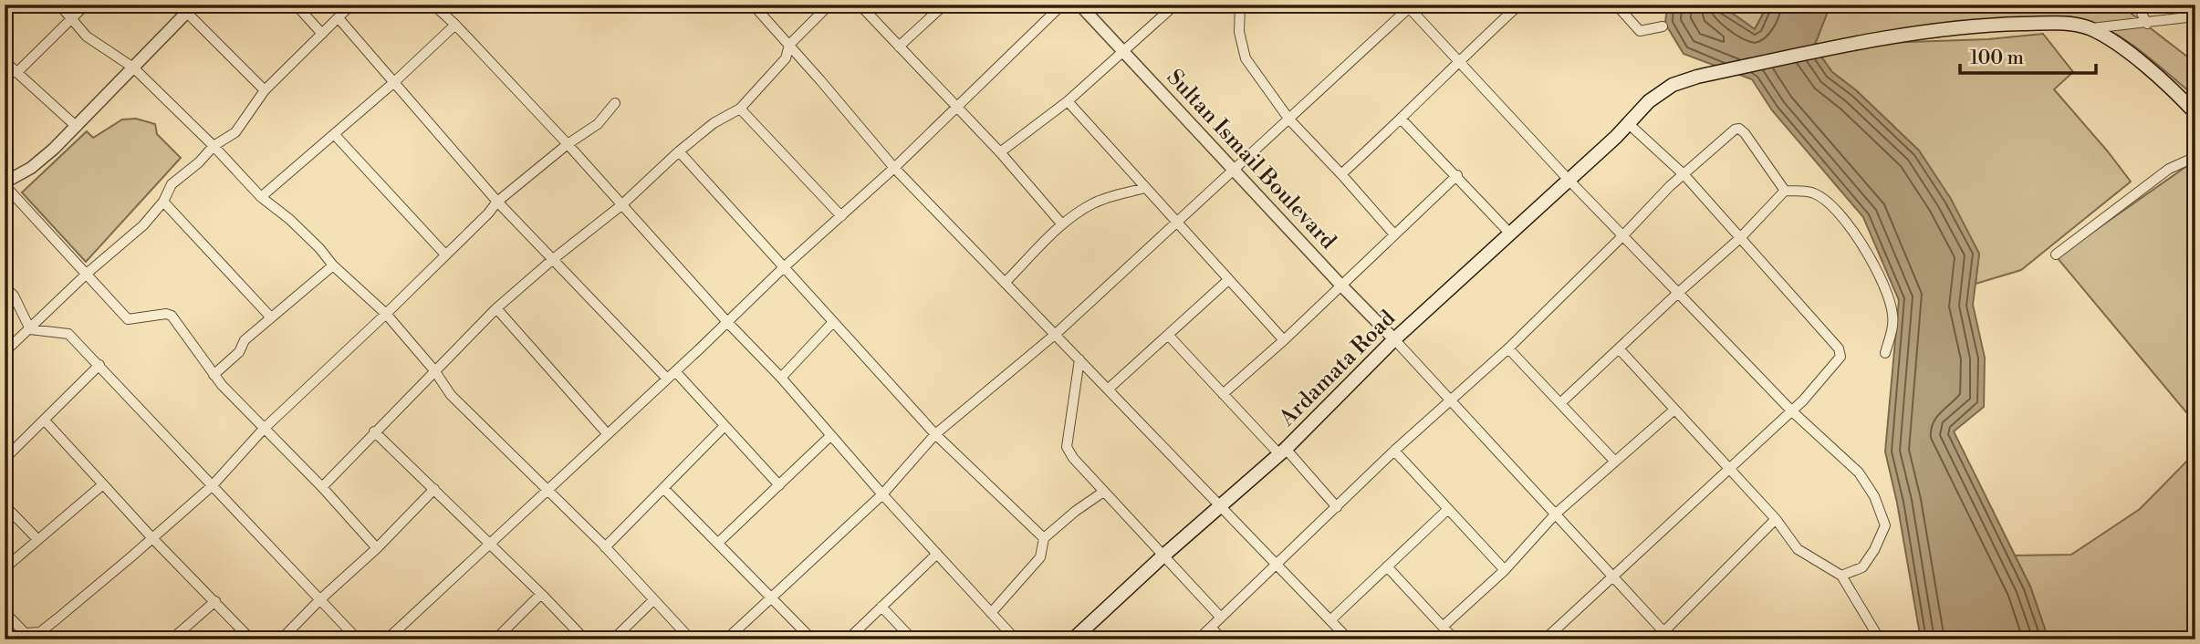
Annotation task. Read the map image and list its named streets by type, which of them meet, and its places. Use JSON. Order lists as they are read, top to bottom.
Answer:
{
  "streets": {
    "main road": ["Ardamata Road"],
    "street": ["Sultan Ismail Boulevard"]
  },
  "crossings": [
    ["Sultan Ismail Boulevard", "Ardamata Road"]
  ],
  "scale_bar": "100 m"
}
